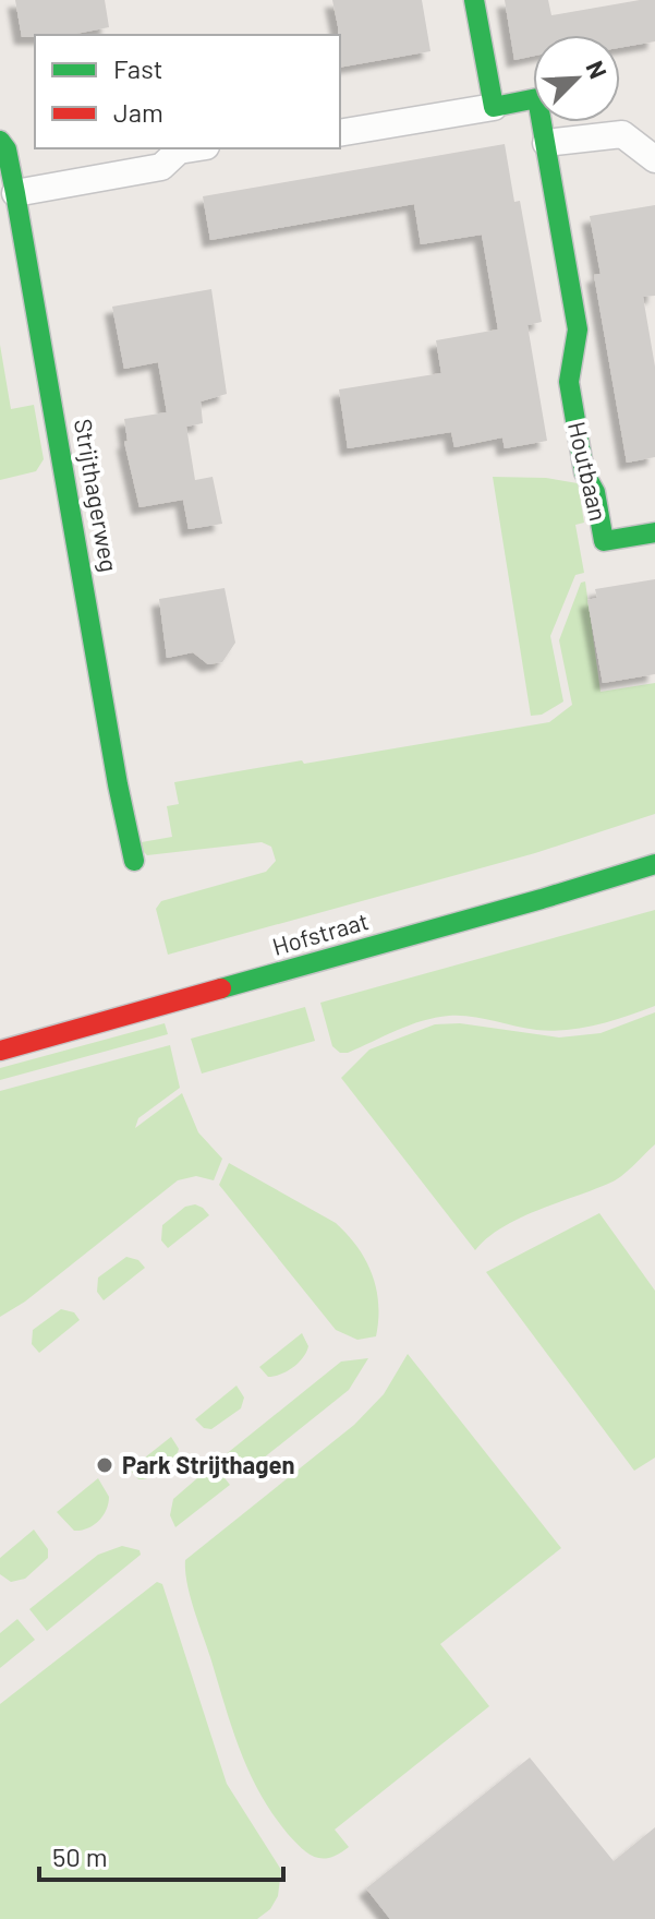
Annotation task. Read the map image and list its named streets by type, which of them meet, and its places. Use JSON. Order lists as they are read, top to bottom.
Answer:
{
  "streets": {
    "street": ["Houtbaan", "Strijthagerweg", "Hofstraat"]
  },
  "places": ["Park Strijthagen"],
  "legend": ["Fast", "Jam"],
  "scale_bar": "50 m",
  "north": "top right"
}
